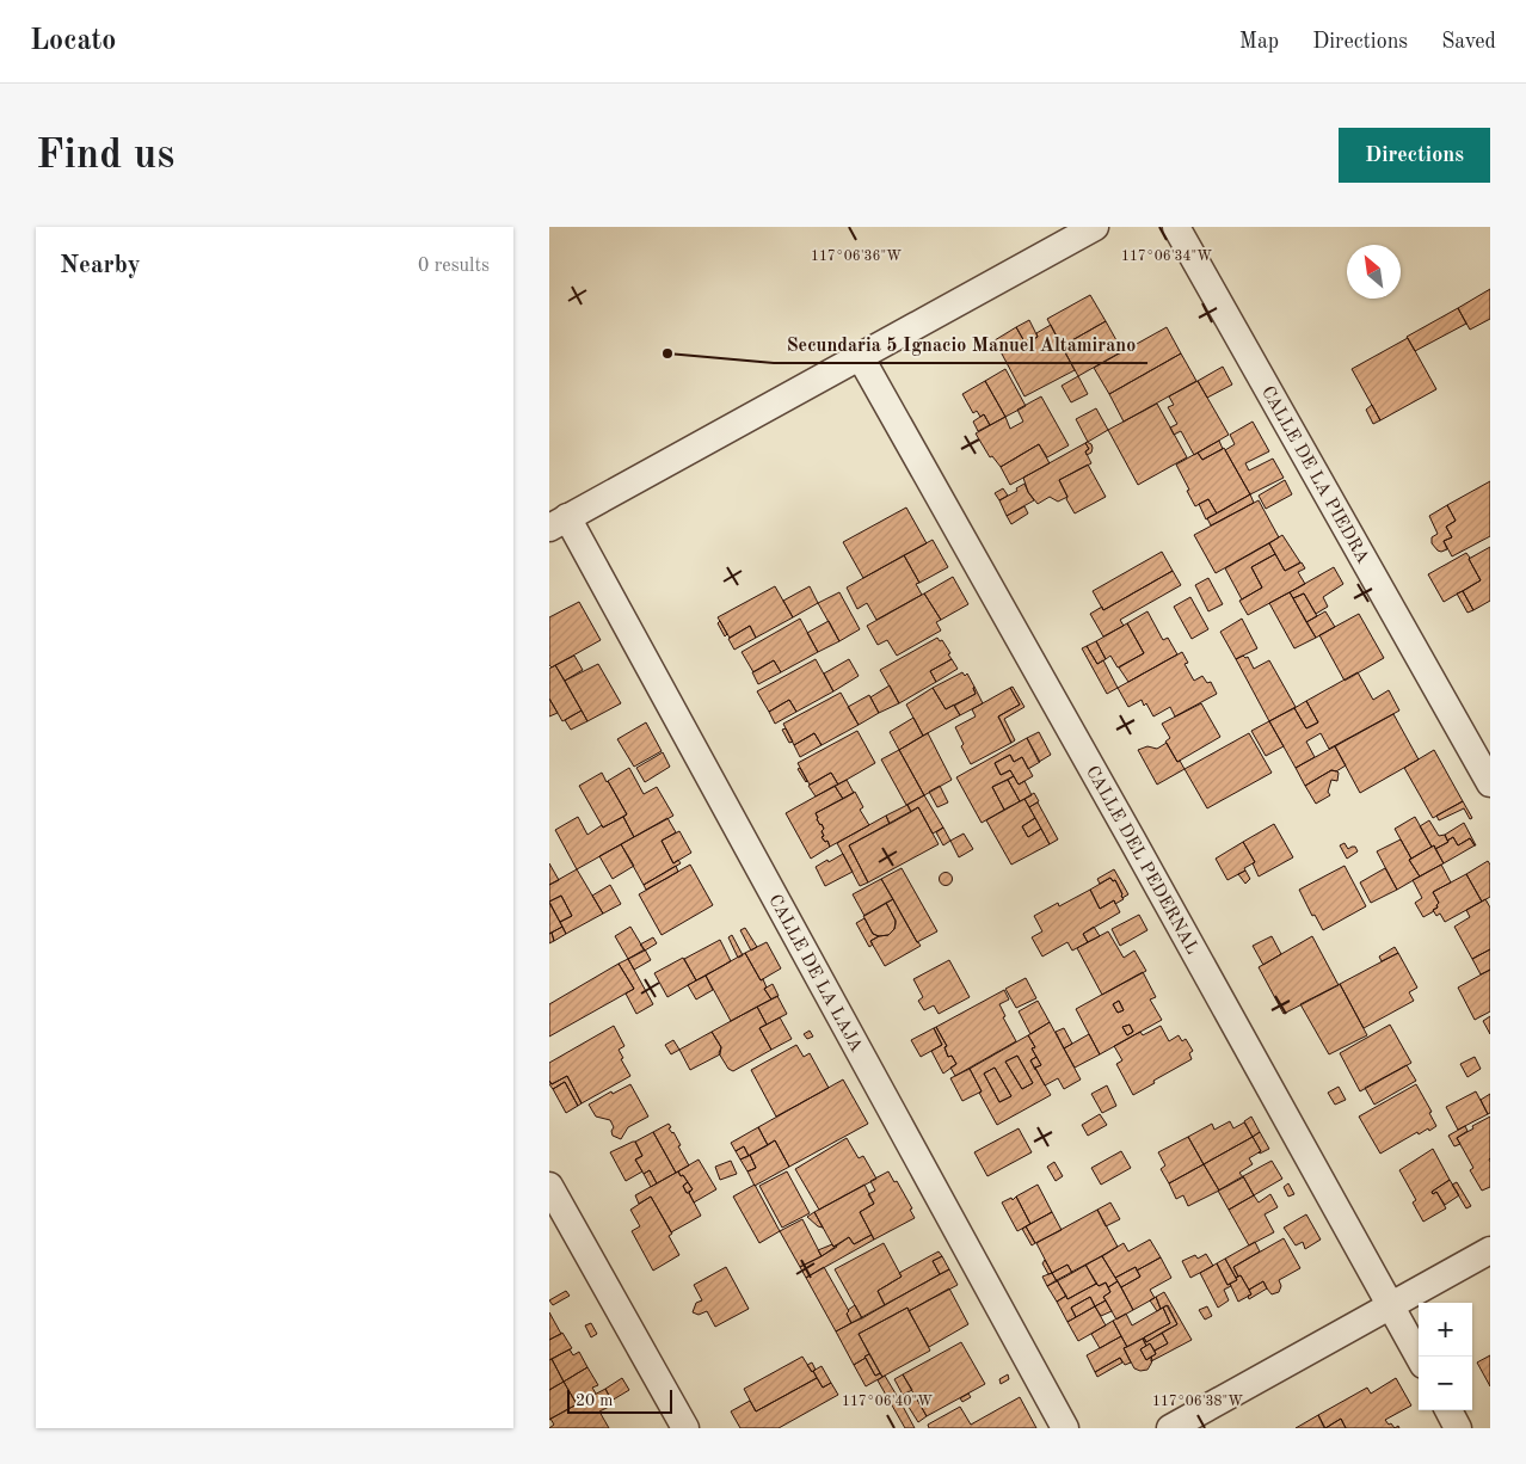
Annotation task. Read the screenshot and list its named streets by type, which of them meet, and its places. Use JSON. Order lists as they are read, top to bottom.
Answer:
{
  "streets": {
    "street": ["CALLE DE LA PIEDRA", "CALLE DEL PEDERNAL", "CALLE DE LA LAJA"]
  },
  "places": ["Secundaria 5 Ignacio Manuel Altamirano"],
  "scale_bar": "20 m",
  "north": "top left",
  "page": {
    "header": "Locato",
    "nav": ["Map", "Directions", "Saved"],
    "buttons": "Directions",
    "title": "Find us",
    "heading": ["Nearby", "0 results"],
    "map_buttons": ["+", "−"],
    "scale": "20 m"
  },
  "coordinates": [
    "117°06'36\"W",
    "117°06'34\"W",
    "117°06'40\"W",
    "117°06'38\"W"
  ]
}
